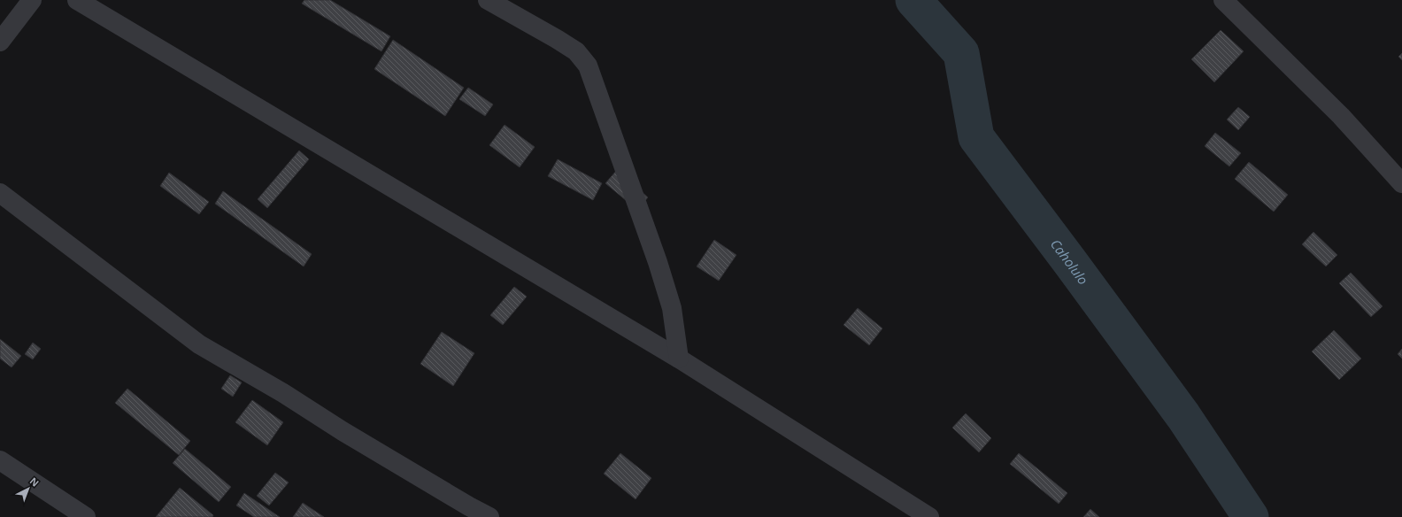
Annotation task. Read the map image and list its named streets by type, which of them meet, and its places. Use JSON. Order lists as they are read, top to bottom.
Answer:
{
  "water": ["Caholulo"],
  "north": "top right"
}
